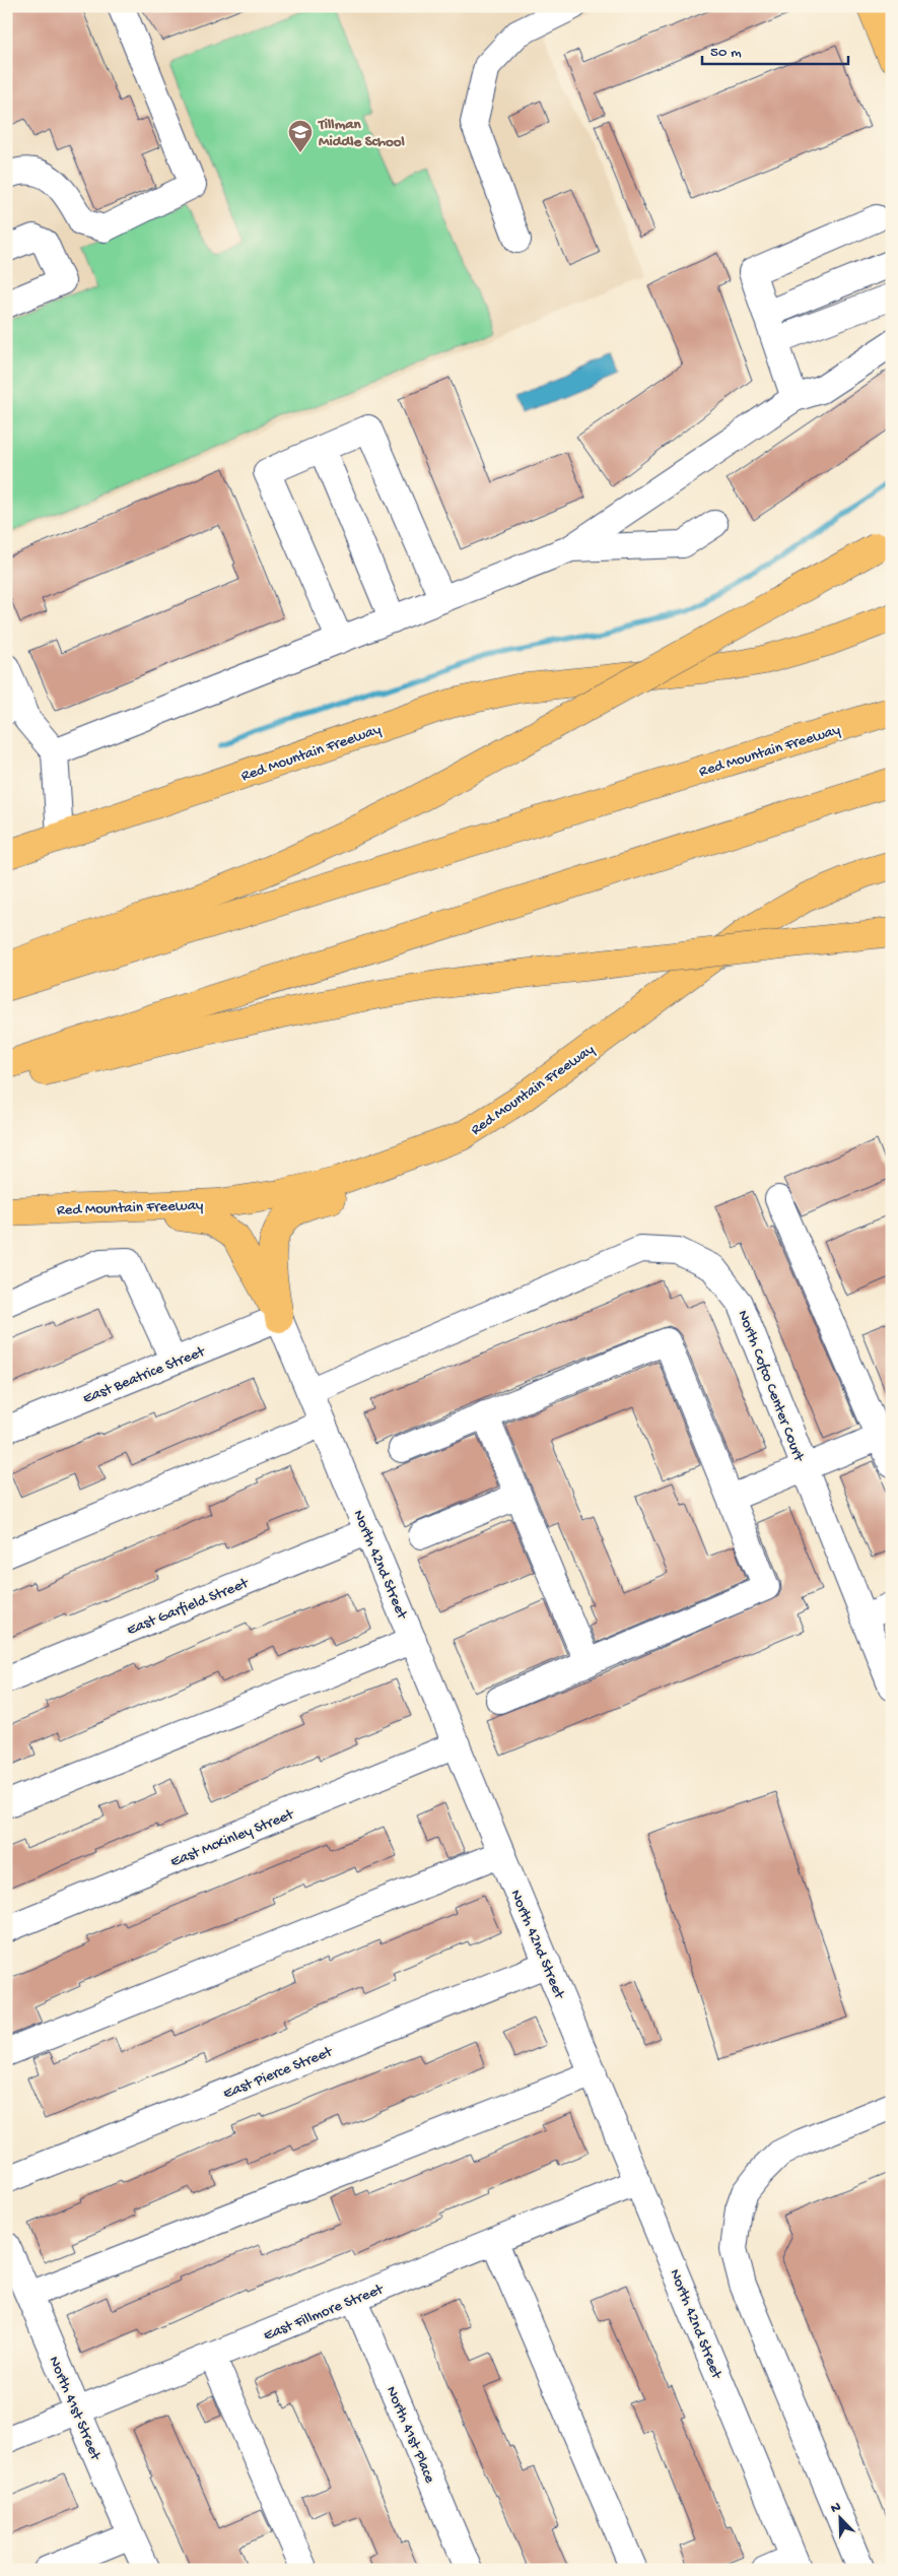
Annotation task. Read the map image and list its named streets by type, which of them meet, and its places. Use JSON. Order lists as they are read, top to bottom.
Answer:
{
  "streets": {
    "main road": ["Red Mountain Freeway"],
    "street": [
      "East Beatrice Street",
      "North Cofco Center Court",
      "North 42nd Street",
      "East Garfield Street",
      "East McKinley Street",
      "East Pierce Street",
      "East Fillmore Street",
      "North 41st Street",
      "North 41st Place"
    ]
  },
  "crossings": [
    ["East Beatrice Street", "North 42nd Street"],
    ["North Cofco Center Court", "North 42nd Street"],
    ["North 42nd Street", "East Garfield Street"],
    ["North 42nd Street", "East McKinley Street"],
    ["North 42nd Street", "East Pierce Street"],
    ["North 42nd Street", "East Fillmore Street"],
    ["East Fillmore Street", "North 41st Street"],
    ["East Fillmore Street", "North 41st Place"]
  ],
  "places": {
    "school or university": ["Tillman Middle School"]
  },
  "scale_bar": "50 m",
  "north": "top left"
}
